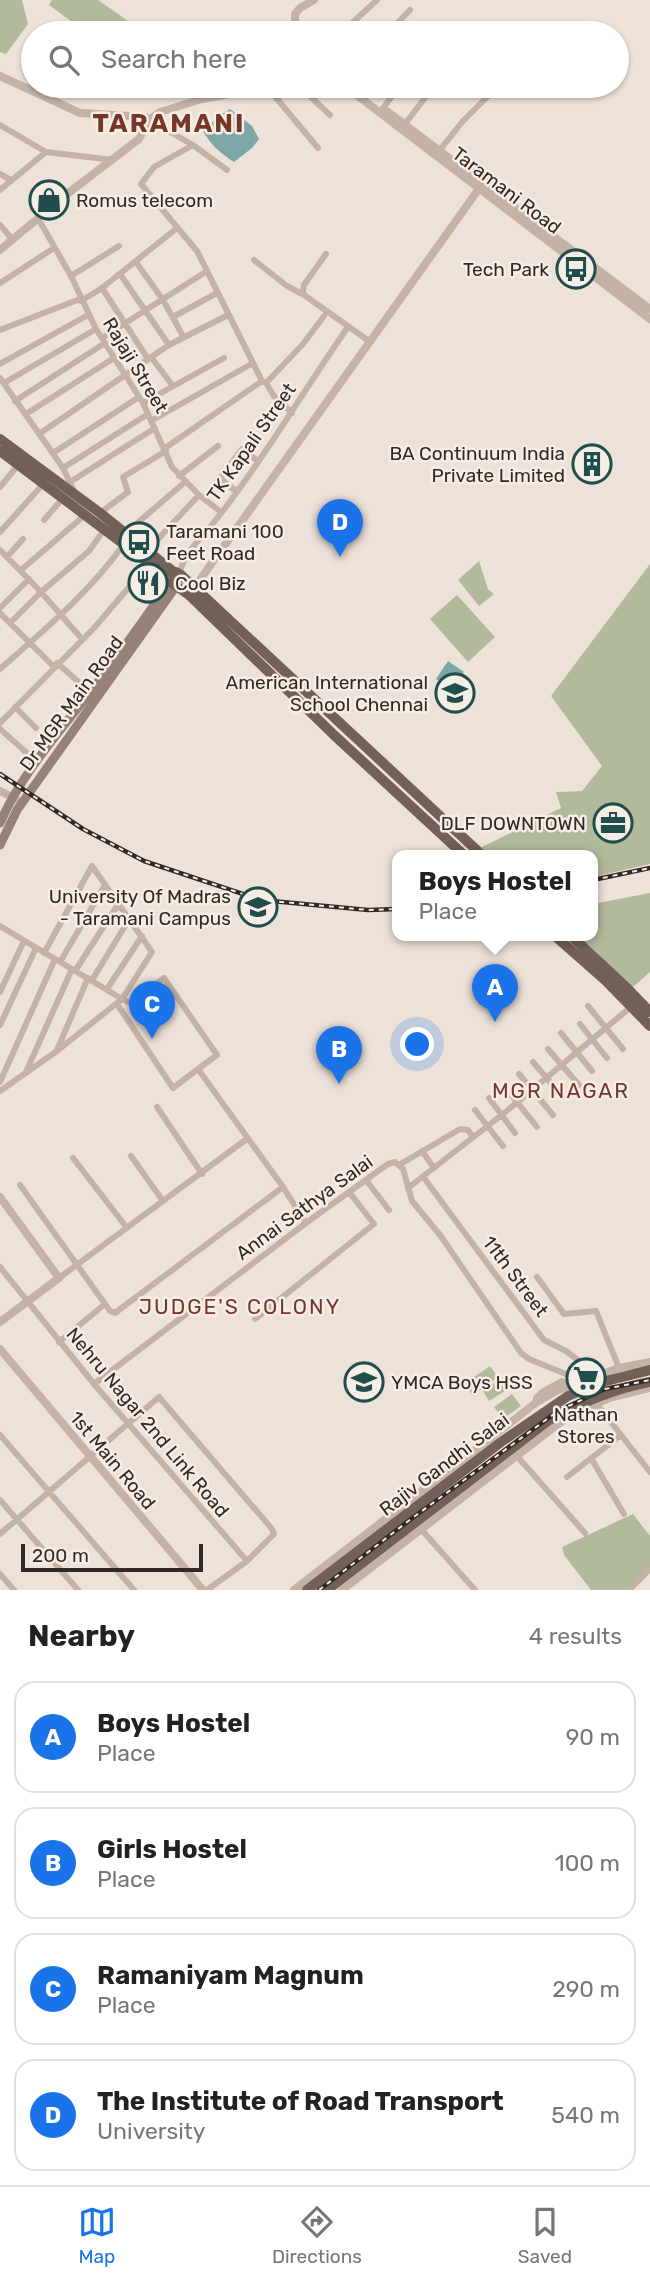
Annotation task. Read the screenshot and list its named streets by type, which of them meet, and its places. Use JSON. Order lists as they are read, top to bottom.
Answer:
{
  "streets": {
    "main road": ["Dr MGR Main Road", "Rajiv Gandhi Salai"],
    "street": [
      "Taramani Road",
      "Rajaji Street",
      "TK Kapali Street",
      "Annai Sathya Salai",
      "11th Street",
      "Nehru Nagar 2nd Link Road",
      "1st Main Road"
    ]
  },
  "crossings": [
    ["Rajaji Street", "TK Kapali Street"],
    ["TK Kapali Street", "Dr MGR Main Road"],
    ["Annai Sathya Salai", "Nehru Nagar 2nd Link Road"]
  ],
  "districts": ["TARAMANI", "MGR NAGAR", "JUDGE'S COLONY"],
  "places": {
    "shop": ["Romus telecom"],
    "bus stop": ["Tech Park", "Taramani 100 Feet Road"],
    "building": ["BA Continuum India Private Limited"],
    "restaurant": ["Cool Biz"],
    "school or university": ["American International School Chennai", "University Of Madras - Taramani Campus", "YMCA Boys HSS"],
    "office": ["DLF DOWNTOWN"],
    "supermarket": ["Nathan Stores"]
  },
  "scale_bar": "200 m",
  "page": {
    "search": "Search here",
    "pins": [
      "D",
      "A",
      "C",
      "B"
    ],
    "popup": ["Boys Hostel", "Place"],
    "scale": "200 m",
    "heading": ["Nearby", "4 results"],
    "list": [
      {
        "mark": "A",
        "name": "Boys Hostel",
        "note": "Place",
        "value": "90 m"
      },
      {
        "mark": "B",
        "name": "Girls Hostel",
        "note": "Place",
        "value": "100 m"
      },
      {
        "mark": "C",
        "name": "Ramaniyam Magnum",
        "note": "Place",
        "value": "290 m"
      },
      {
        "mark": "D",
        "name": "The Institute of Road Transport",
        "note": "University",
        "value": "540 m"
      }
    ],
    "nav": ["Map", "Directions", "Saved"]
  }
}
